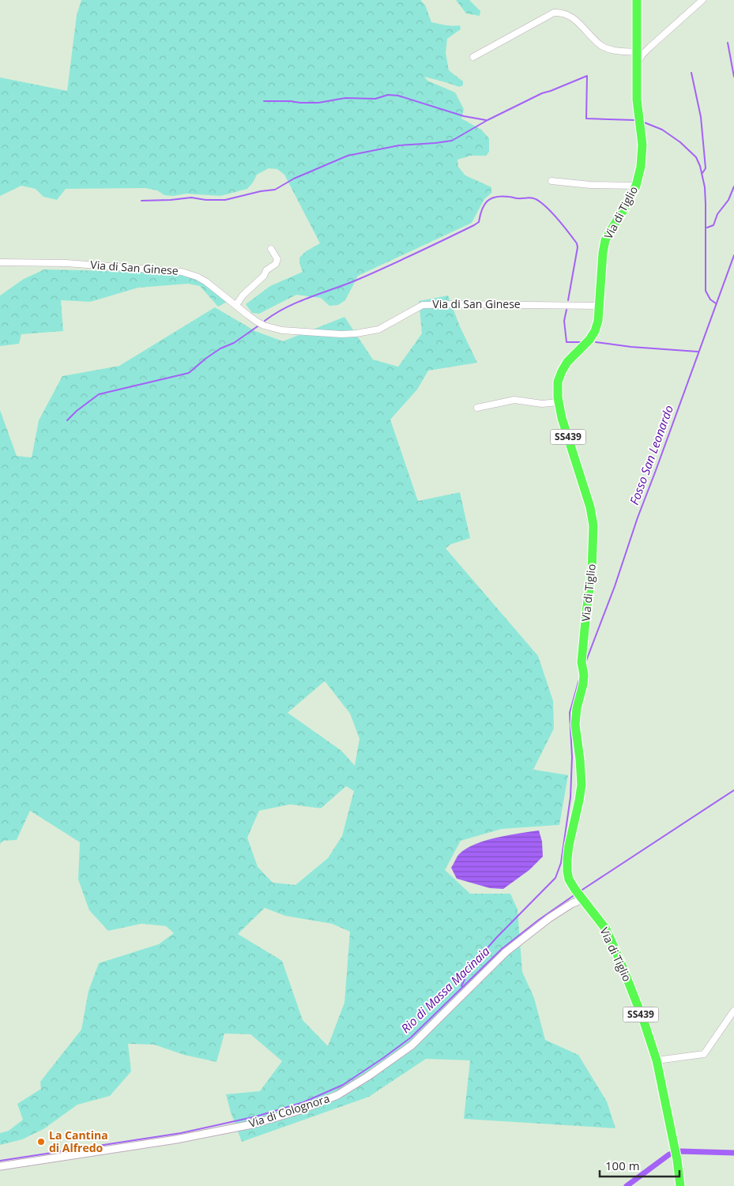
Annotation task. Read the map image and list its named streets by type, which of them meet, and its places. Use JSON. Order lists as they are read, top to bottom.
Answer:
{
  "streets": {
    "main road": ["Via di Tiglio", "SS439"],
    "street": ["Via di San Ginese", "Via di Colognora"]
  },
  "crossings": [
    ["Via di Tiglio", "Via di San Ginese"],
    ["Via di Tiglio", "Via di Colognora"]
  ],
  "water": ["Fosso San Leonardo", "Rio di Massa Macinaia"],
  "places": ["La Cantina di Alfredo"],
  "scale_bar": "100 m"
}
